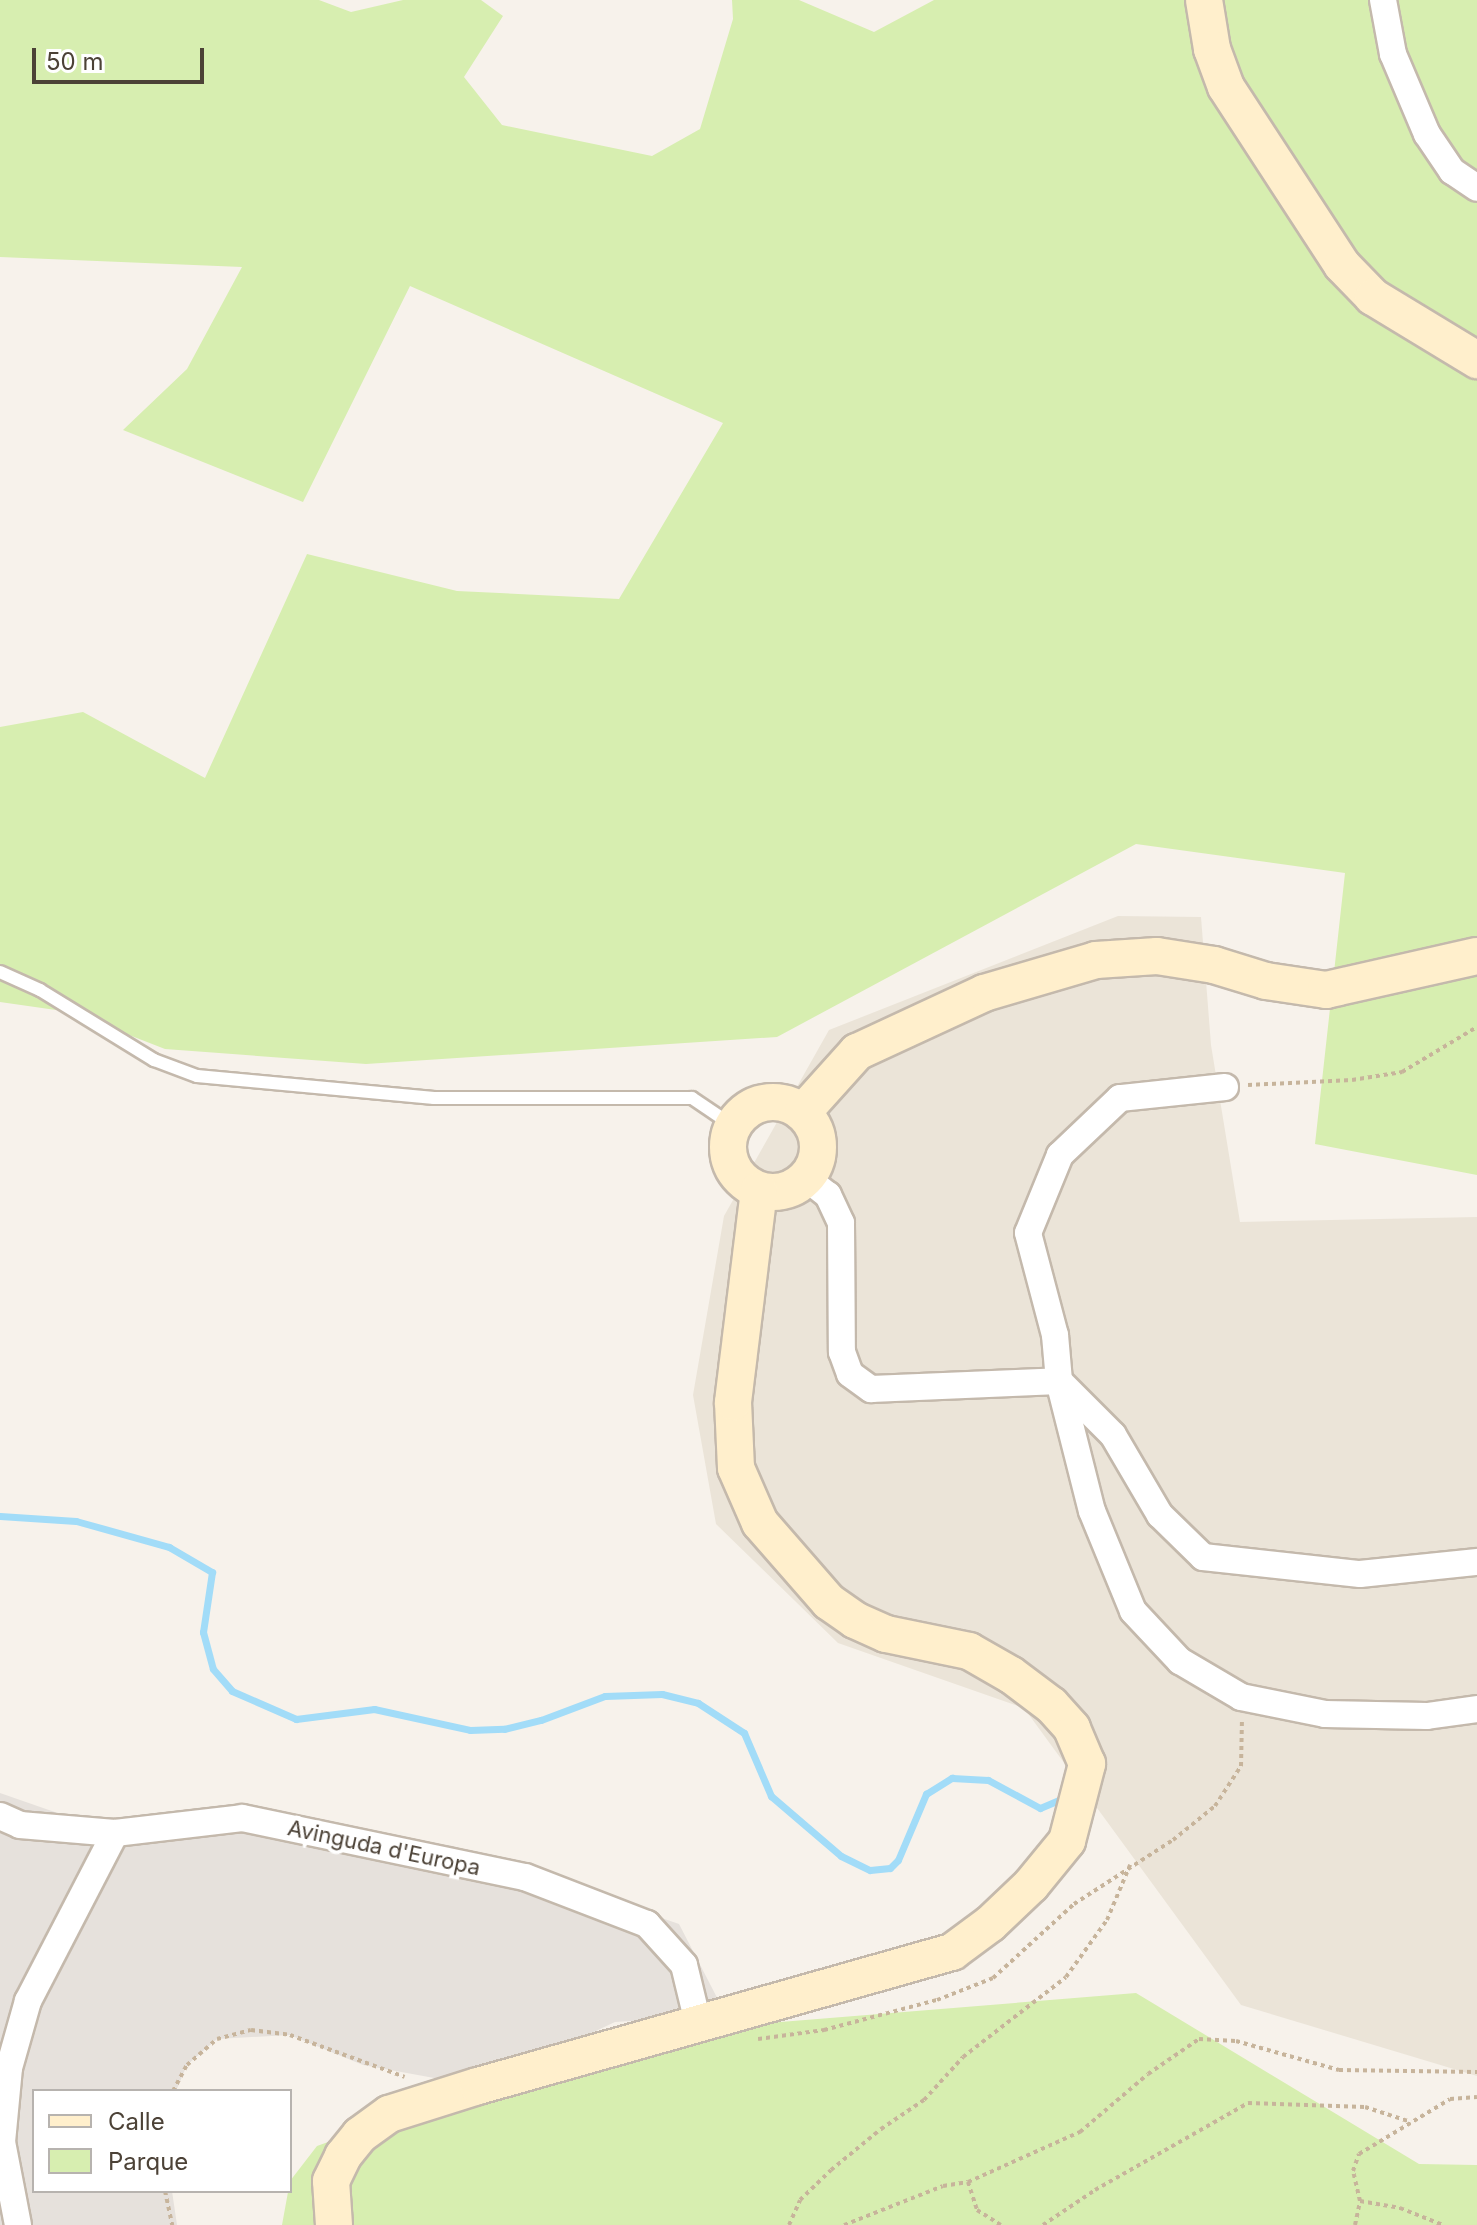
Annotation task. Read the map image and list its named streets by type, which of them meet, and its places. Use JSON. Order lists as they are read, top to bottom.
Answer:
{
  "streets": {
    "street": ["Avinguda d'Europa"]
  },
  "legend": ["Calle", "Parque"],
  "scale_bar": "50 m"
}
